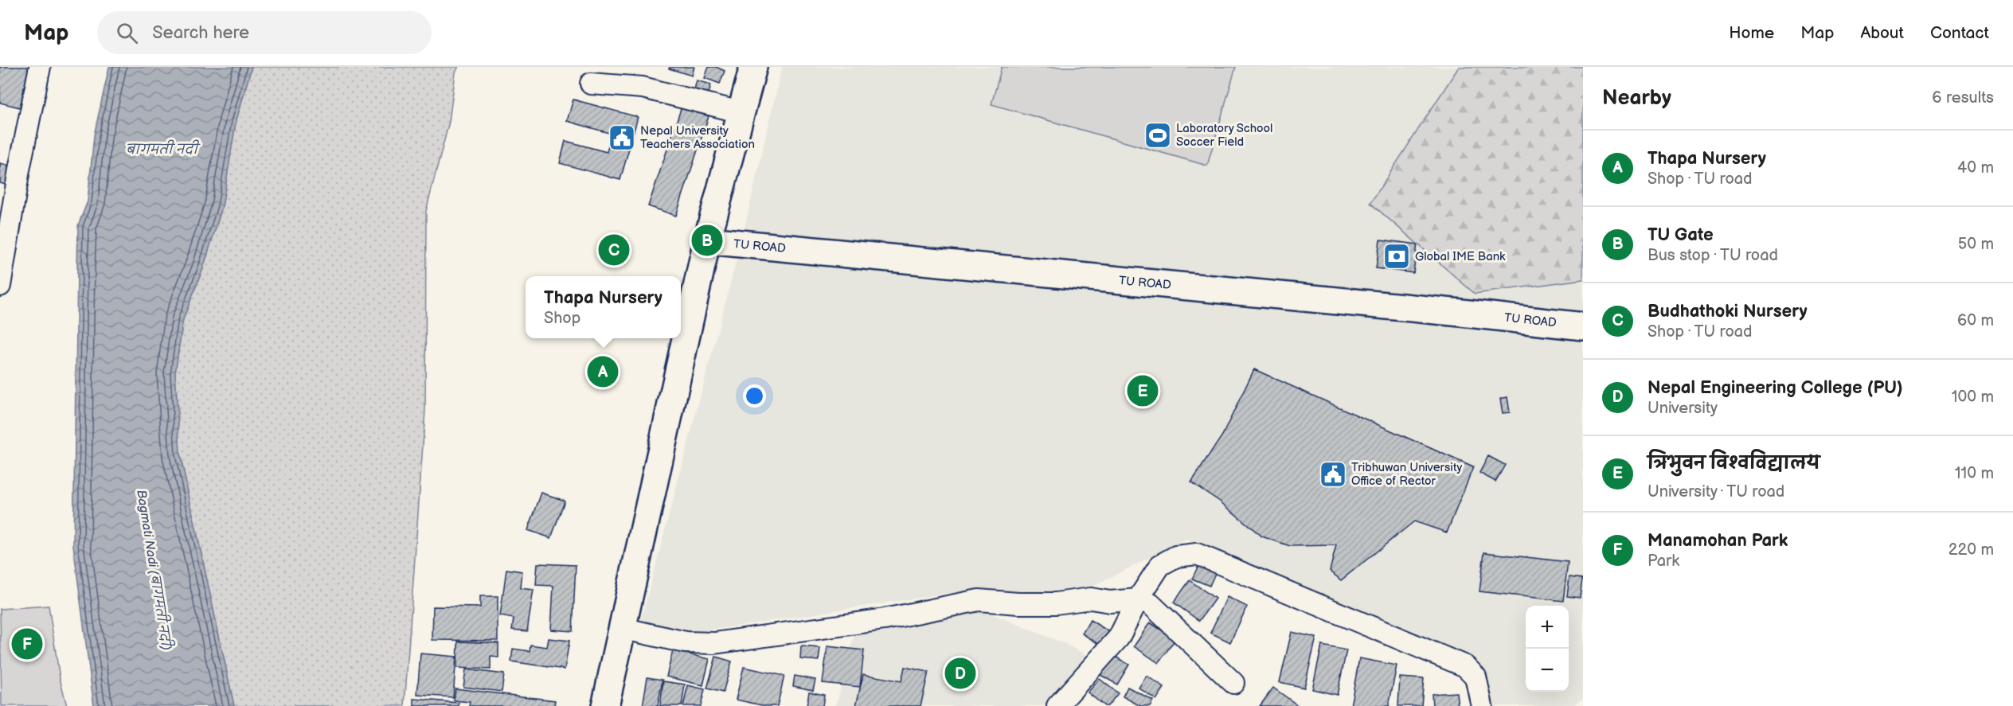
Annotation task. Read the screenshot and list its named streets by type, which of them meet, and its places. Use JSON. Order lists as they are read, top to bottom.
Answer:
{
  "streets": {
    "street": ["TU ROAD"]
  },
  "water": ["बागमती नदी", "Bagmati Nadi (बागमती नदी)"],
  "places": {
    "sports": ["Laboratory School Soccer Field"],
    "public building": ["Nepal University Teachers Association", "Tribhuwan University Office of Rector"],
    "bank": ["Global IME Bank"]
  },
  "page": {
    "header": "Map",
    "search": "Search here",
    "nav": [
      "Home",
      "Map",
      "About",
      "Contact"
    ],
    "heading": ["Nearby", "6 results"],
    "list": [
      {
        "mark": "A",
        "name": "Thapa Nursery",
        "note": "Shop · TU road",
        "value": "40 m"
      },
      {
        "mark": "B",
        "name": "TU Gate",
        "note": "Bus stop · TU road",
        "value": "50 m"
      },
      {
        "mark": "C",
        "name": "Budhathoki Nursery",
        "note": "Shop · TU road",
        "value": "60 m"
      },
      {
        "mark": "D",
        "name": "Nepal Engineering College (PU)",
        "note": "University",
        "value": "100 m"
      },
      {
        "mark": "E",
        "name": "त्रिभुवन विश्वविद्यालय",
        "note": "University · TU road",
        "value": "110 m"
      },
      {
        "mark": "F",
        "name": "Manamohan Park",
        "note": "Park",
        "value": "220 m"
      }
    ],
    "pins": [
      "B",
      "C",
      "A",
      "E",
      "F",
      "D"
    ],
    "popup": ["Thapa Nursery", "Shop"],
    "map_buttons": ["+", "−"]
  }
}
